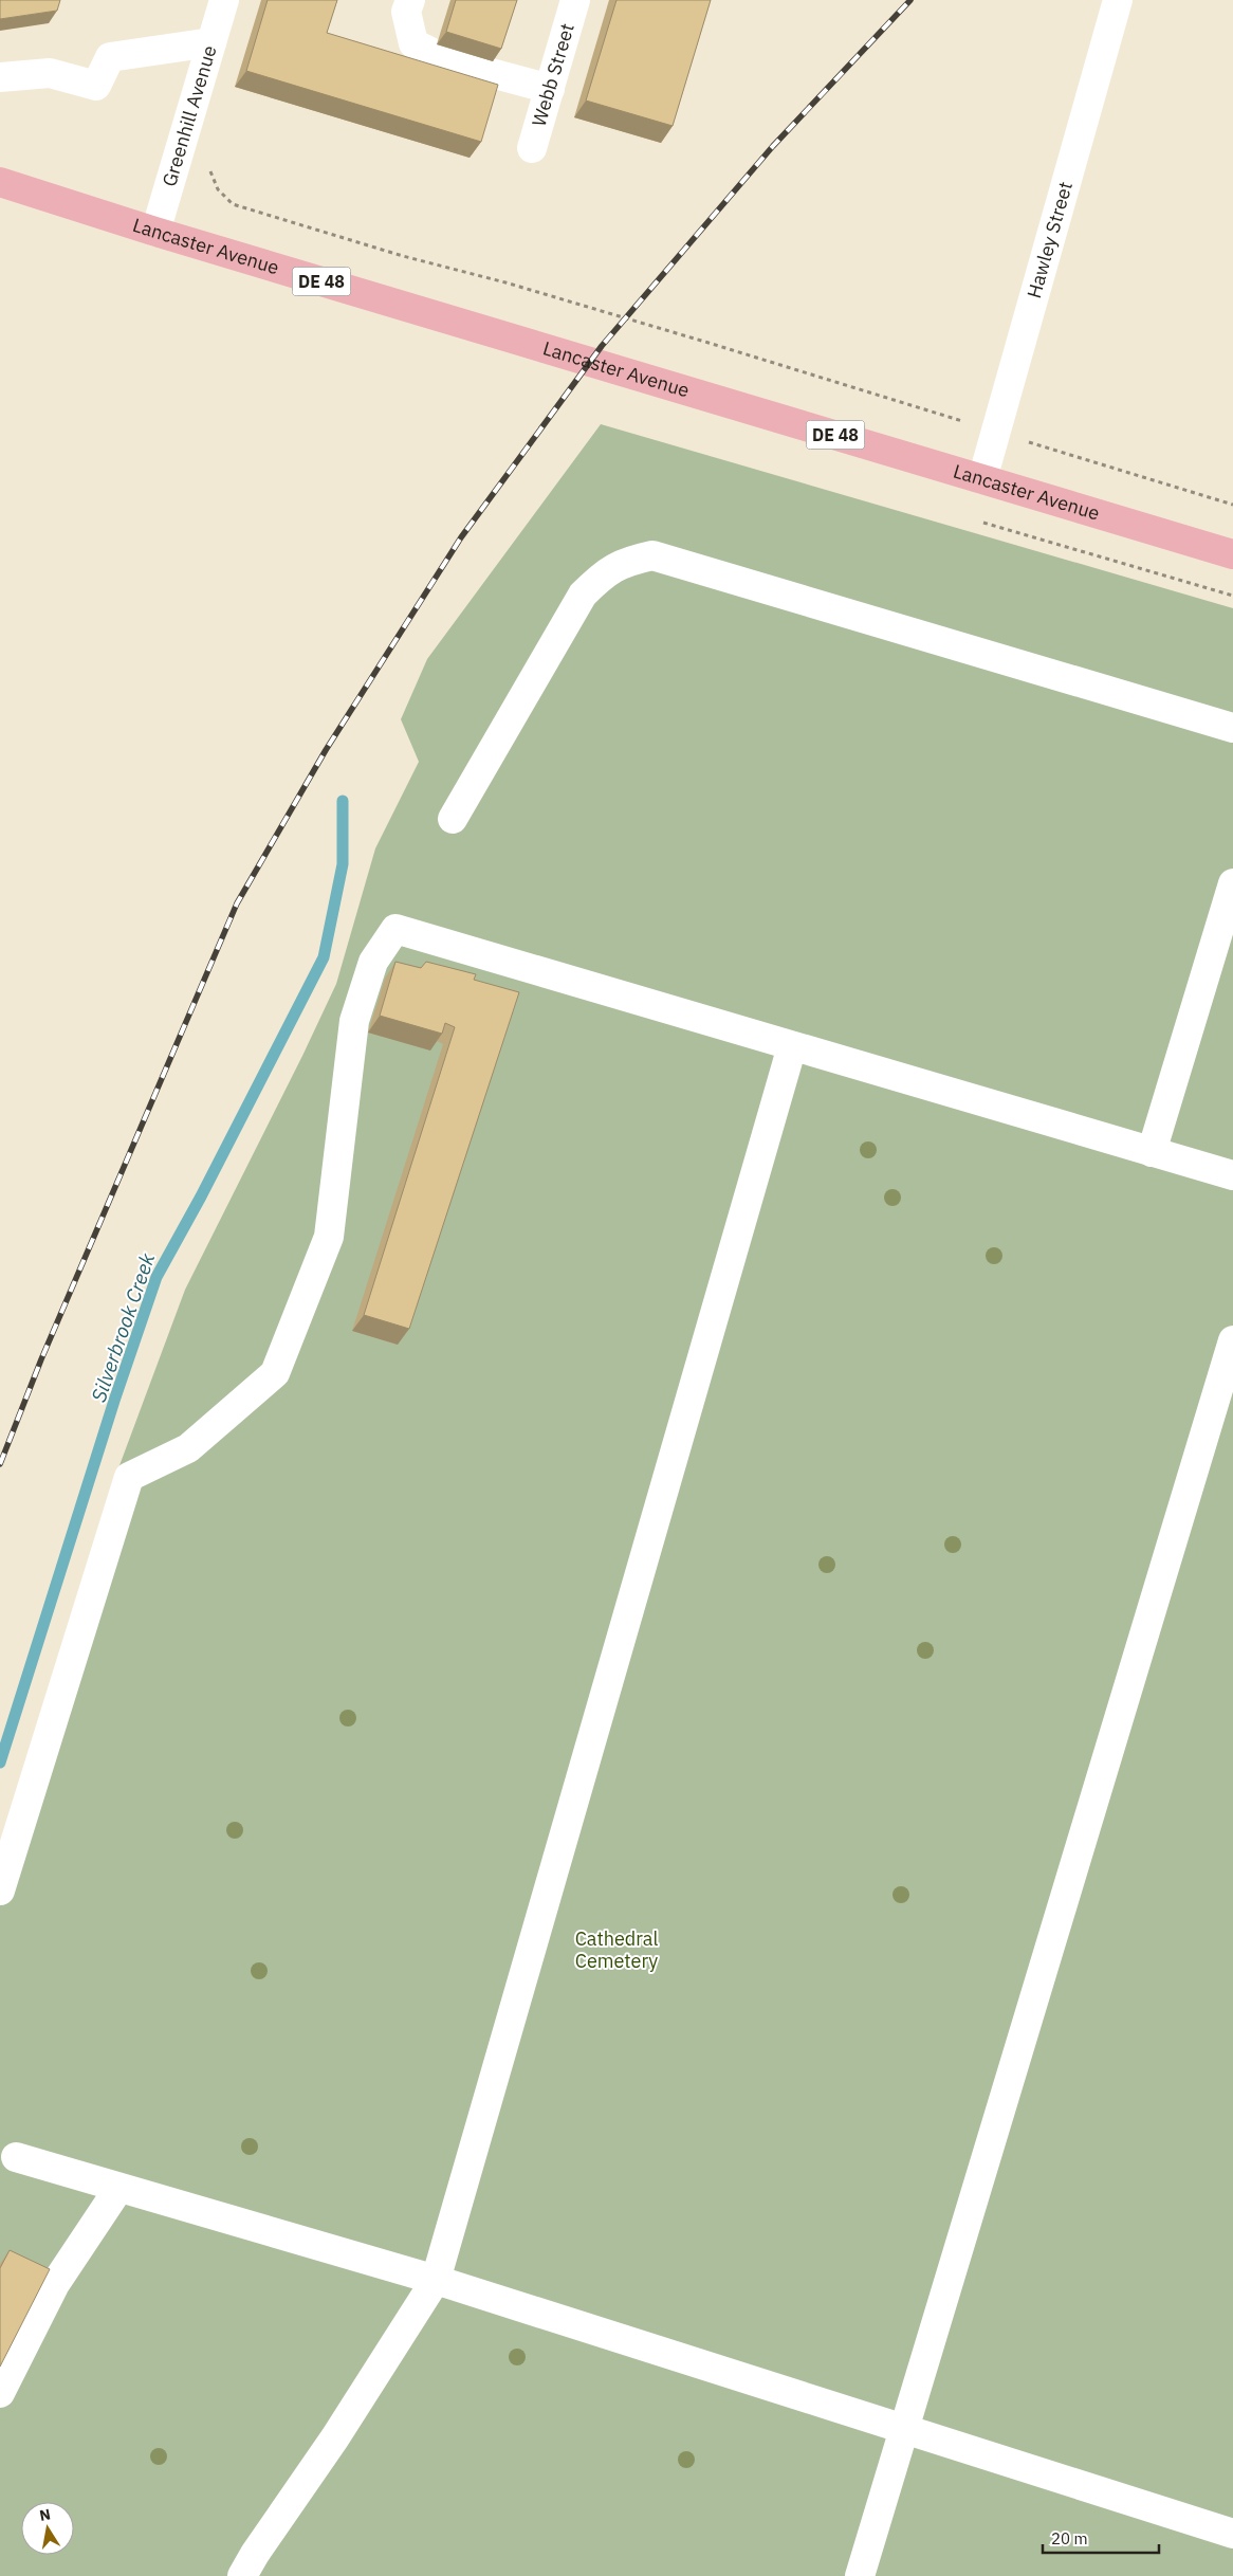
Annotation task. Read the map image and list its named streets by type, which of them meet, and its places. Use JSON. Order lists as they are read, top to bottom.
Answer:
{
  "streets": {
    "main road": ["Lancaster Avenue", "DE 48"],
    "street": ["Webb Street", "Greenhill Avenue", "Hawley Street"]
  },
  "crossings": [
    ["Greenhill Avenue", "Lancaster Avenue"],
    ["Hawley Street", "Lancaster Avenue"]
  ],
  "water": ["Silverbrook Creek"],
  "parks": ["Cathedral Cemetery"],
  "scale_bar": "20 m",
  "north": "top"
}
